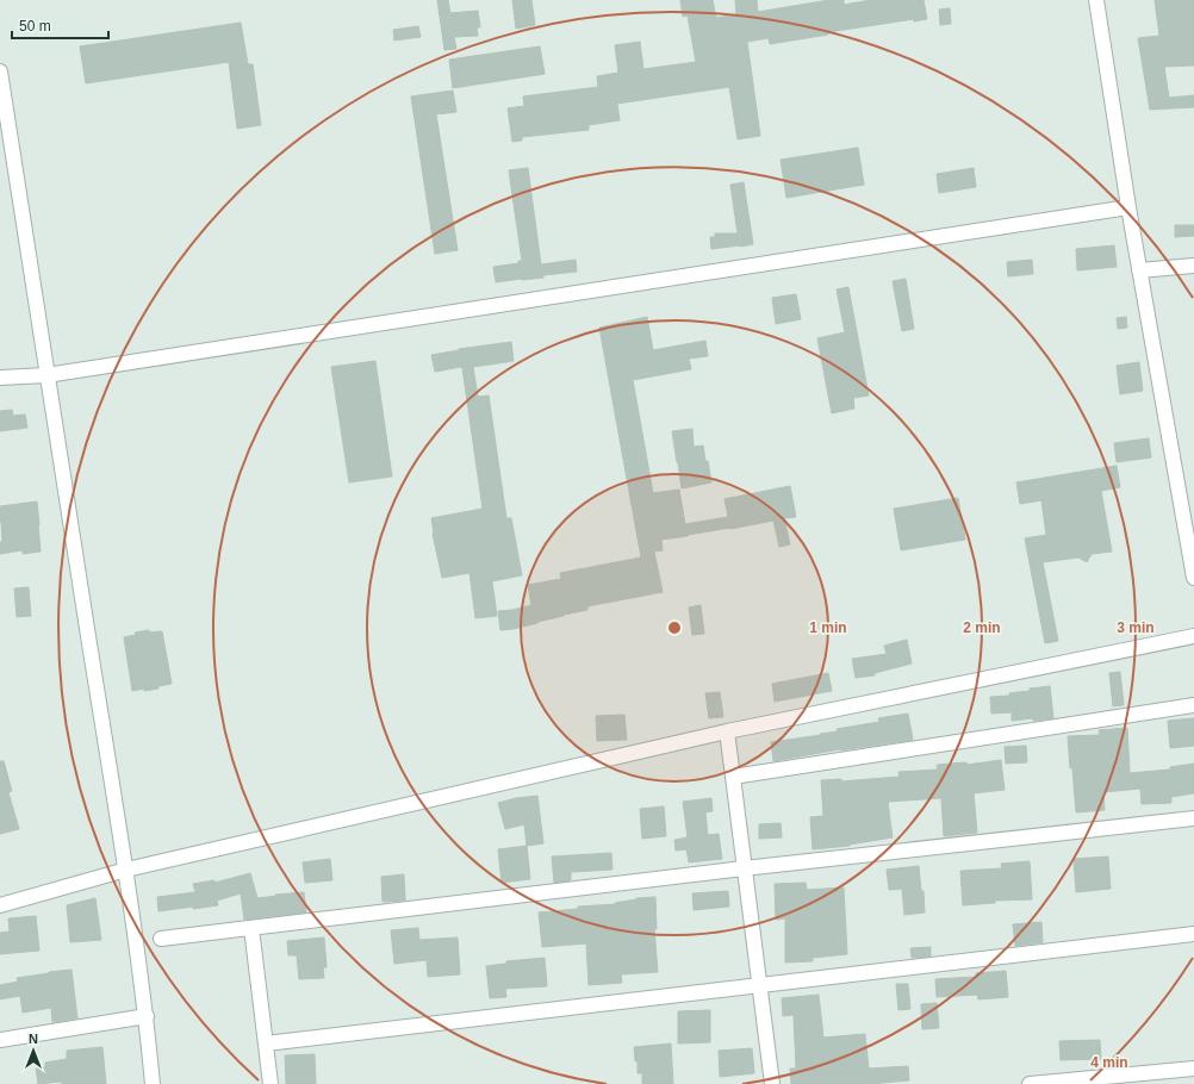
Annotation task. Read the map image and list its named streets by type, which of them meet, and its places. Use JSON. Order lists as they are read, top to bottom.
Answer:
{
  "scale_bar": "50 m",
  "north": "top",
  "rings": [
    "1 min",
    "2 min",
    "3 min",
    "4 min"
  ]
}
